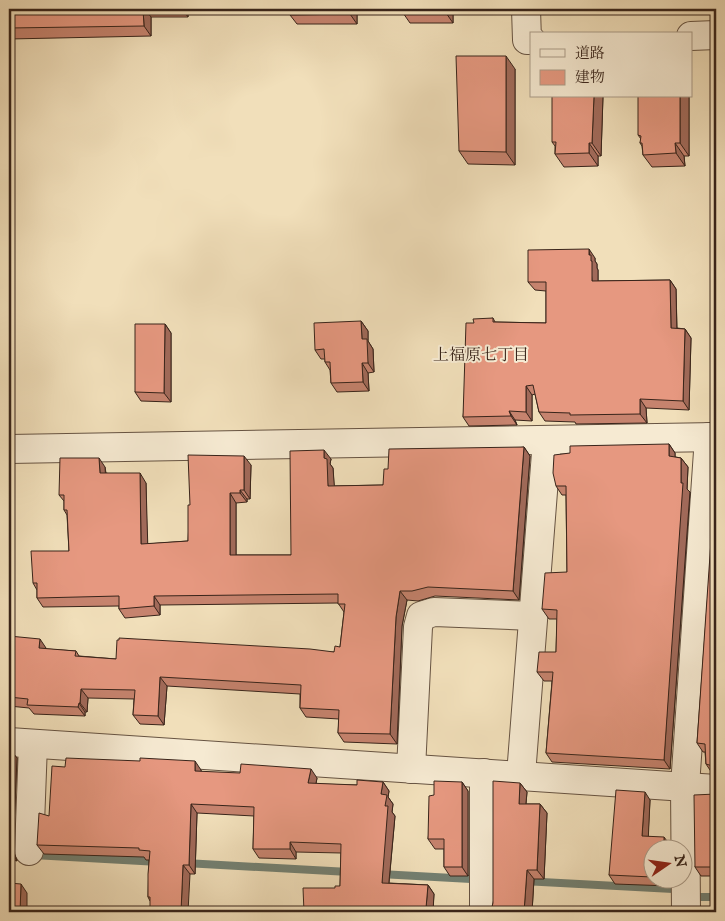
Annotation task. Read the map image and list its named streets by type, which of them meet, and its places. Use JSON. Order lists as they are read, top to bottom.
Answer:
{
  "districts": ["上福原七丁目"],
  "legend": ["道路", "建物"],
  "north": "right"
}
